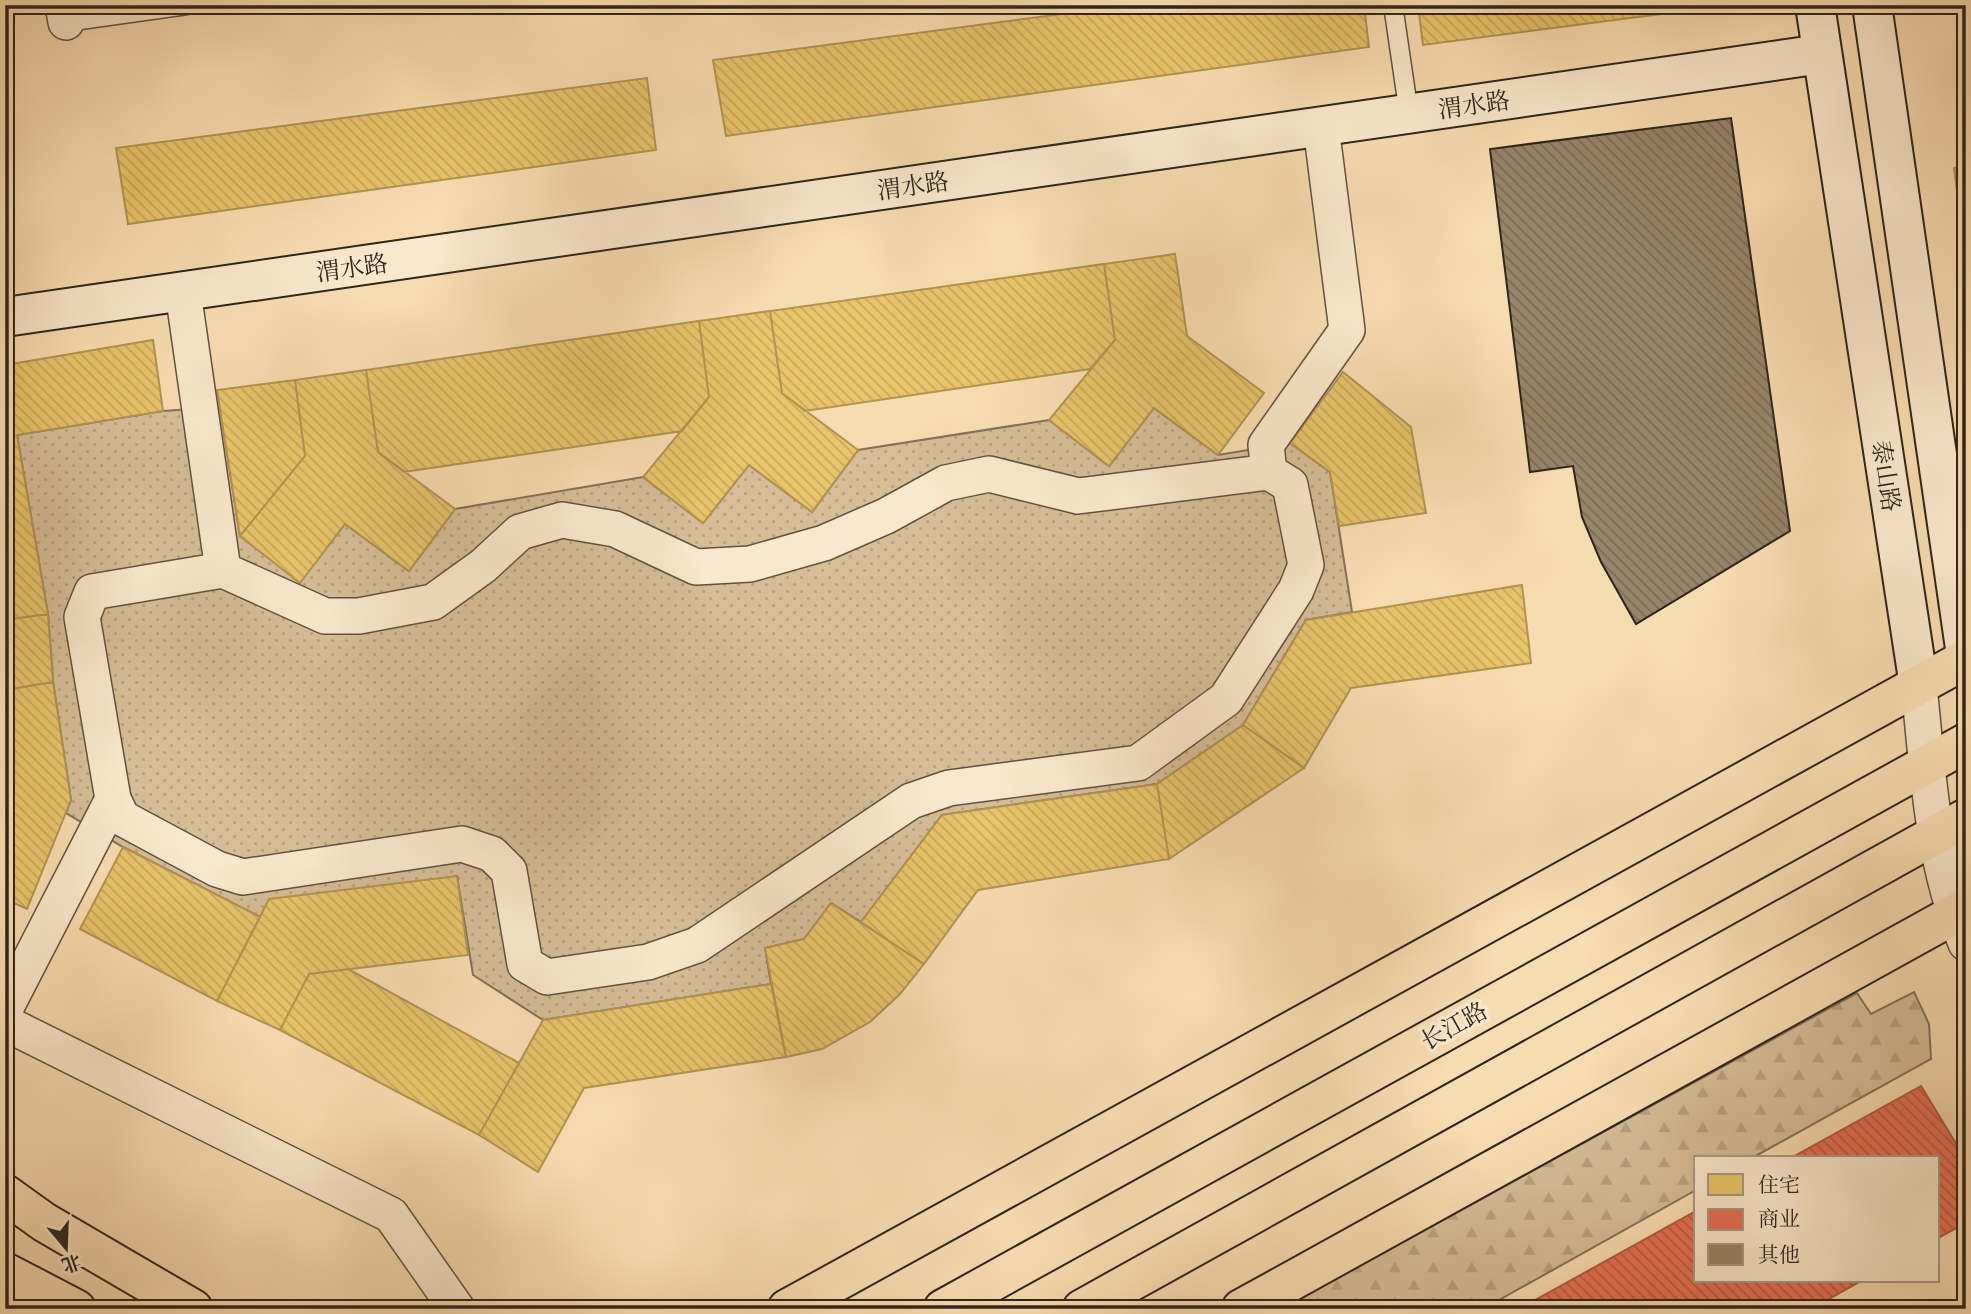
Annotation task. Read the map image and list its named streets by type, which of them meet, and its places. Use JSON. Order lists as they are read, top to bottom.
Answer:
{
  "streets": {
    "main road": ["长江路"],
    "street": ["渭水路", "泰山路"]
  },
  "crossings": [
    ["渭水路", "泰山路"],
    ["泰山路", "长江路"]
  ],
  "legend": ["住宅", "商业", "其他"],
  "north": "bottom"
}
